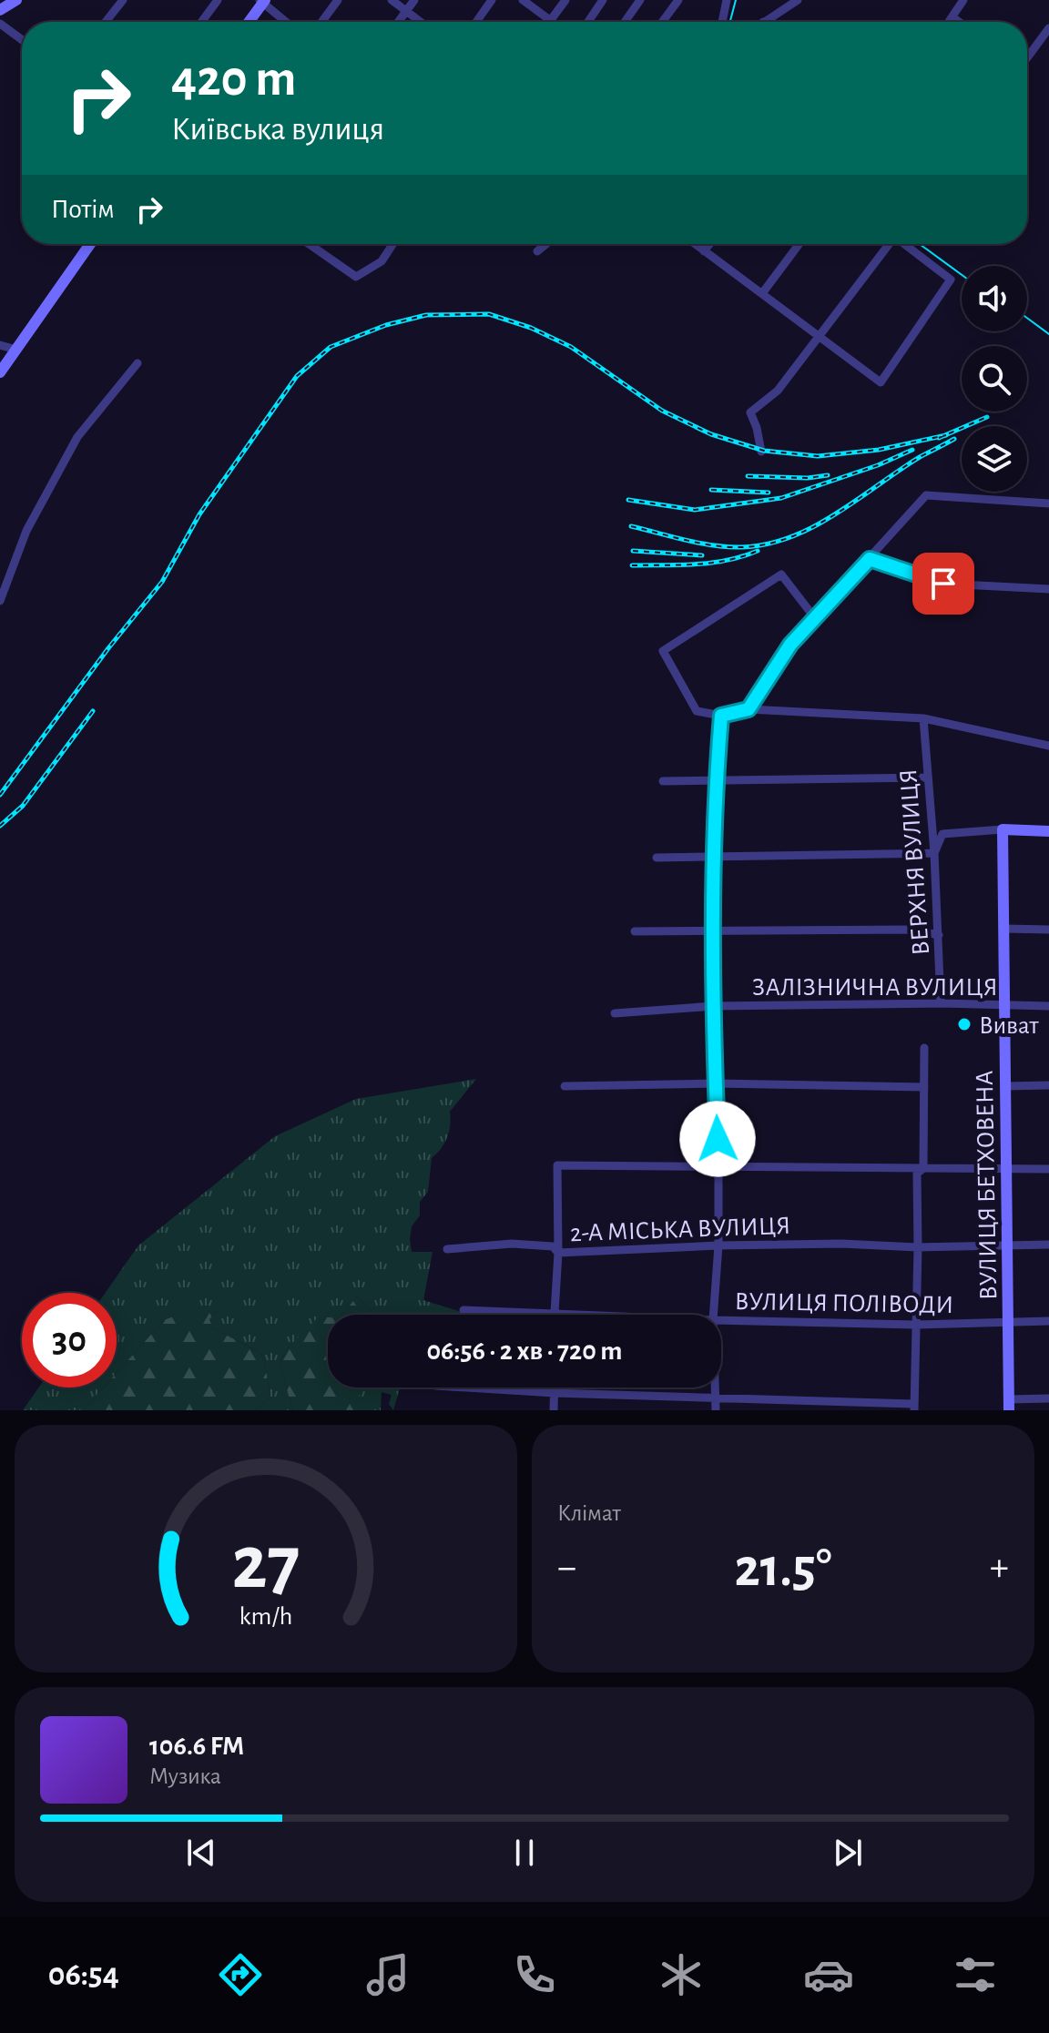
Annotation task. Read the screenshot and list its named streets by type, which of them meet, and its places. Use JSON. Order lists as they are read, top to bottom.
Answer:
{
  "streets": {
    "street": [
      "ВЕРХНЯ ВУЛИЦЯ",
      "ЗАЛІЗНИЧНА ВУЛИЦЯ",
      "ВУЛИЦЯ БЕТХОВЕНА",
      "2-А МІСЬКА ВУЛИЦЯ",
      "ВУЛИЦЯ ПОЛІВОДИ"
    ]
  },
  "crossings": [
    ["ВЕРХНЯ ВУЛИЦЯ", "ЗАЛІЗНИЧНА ВУЛИЦЯ"],
    ["ЗАЛІЗНИЧНА ВУЛИЦЯ", "ВУЛИЦЯ БЕТХОВЕНА"],
    ["ВУЛИЦЯ БЕТХОВЕНА", "2-А МІСЬКА ВУЛИЦЯ"],
    ["ВУЛИЦЯ БЕТХОВЕНА", "ВУЛИЦЯ ПОЛІВОДИ"]
  ],
  "places": ["Виват"],
  "page": {
    "turn": ["420 m", "Київська вулиця"],
    "then": "Потім",
    "limit": "30",
    "trip": "06:56 · 2 хв · 720 m",
    "tile": "Клімат",
    "heat": ["−", "21.5°", "+"],
    "song": ["106.6 FM", "Музика"],
    "tabs": "06:54",
    "gauge": ["27", "km/h"]
  }
}
